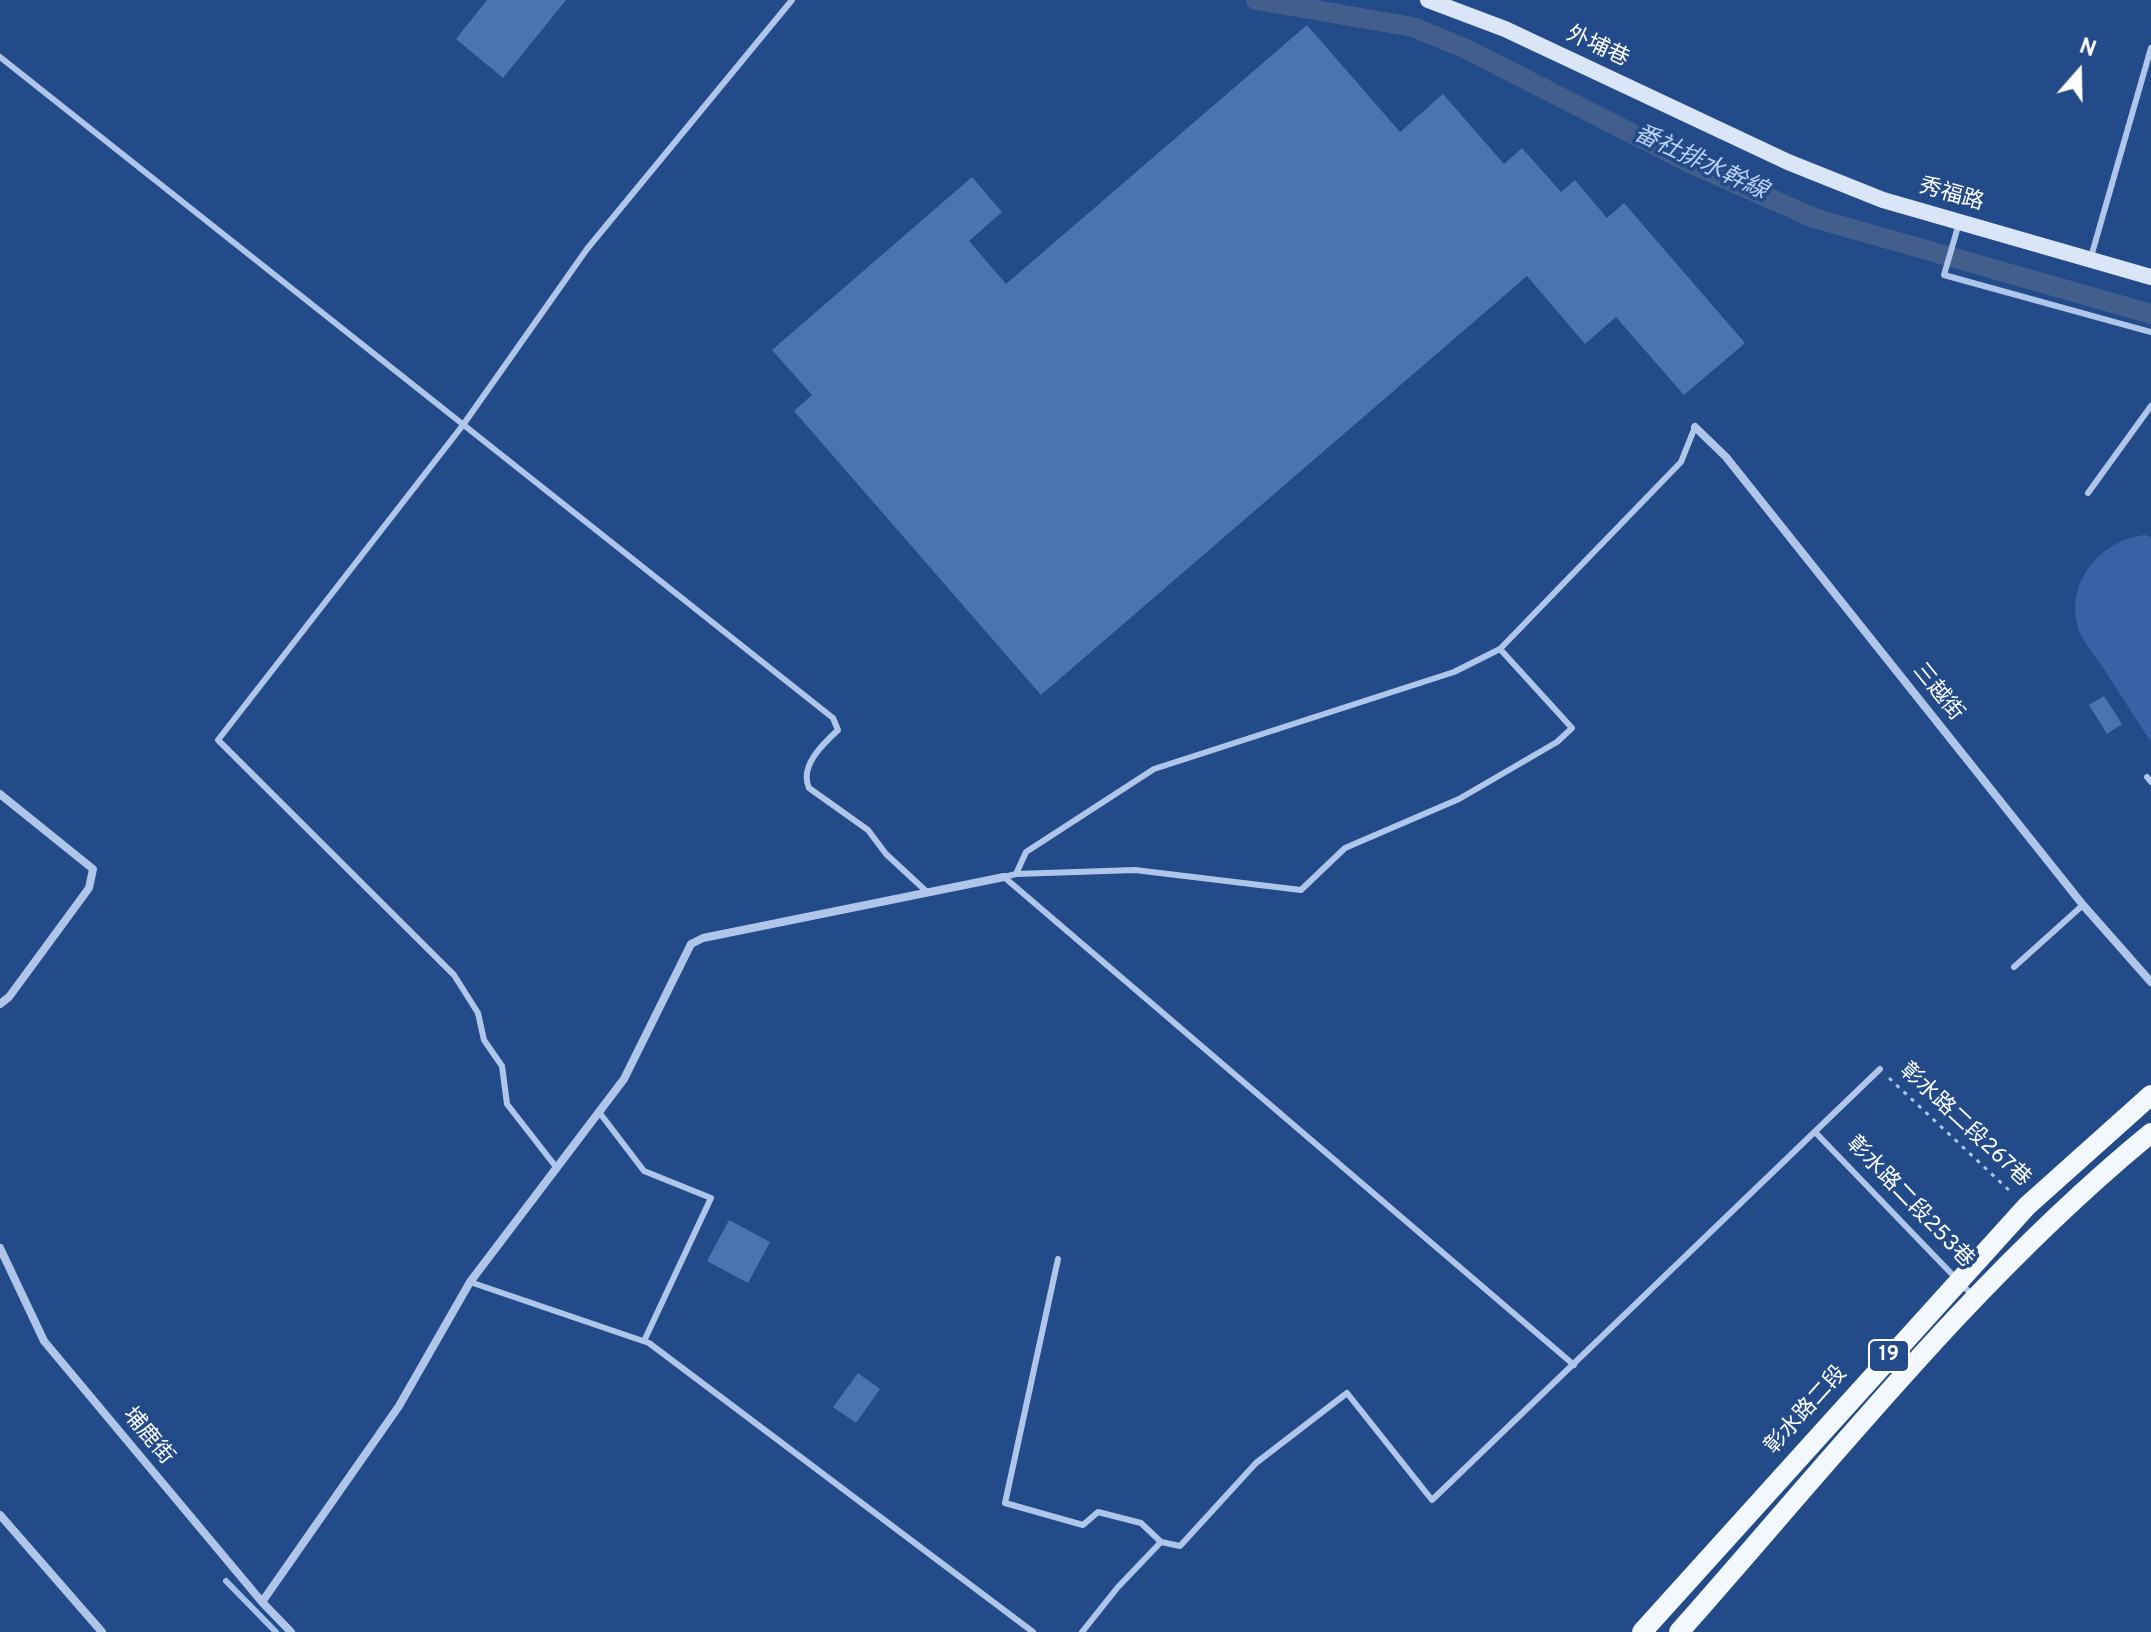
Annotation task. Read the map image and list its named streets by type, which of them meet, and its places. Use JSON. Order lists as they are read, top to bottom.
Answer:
{
  "streets": {
    "main road": ["19", "彰水路二段"],
    "street": [
      "外埔巷",
      "秀福路",
      "三越街",
      "埔鹿街"
    ],
    "lane": ["彰水路二段253巷"],
    "path": ["彰水路二段267巷"]
  },
  "crossings": [
    ["外埔巷", "秀福路"],
    ["彰水路二段267巷", "彰水路二段"],
    ["彰水路二段253巷", "19"],
    ["彰水路二段253巷", "彰水路二段"]
  ],
  "water": ["番社排水幹線"],
  "north": "top"
}
